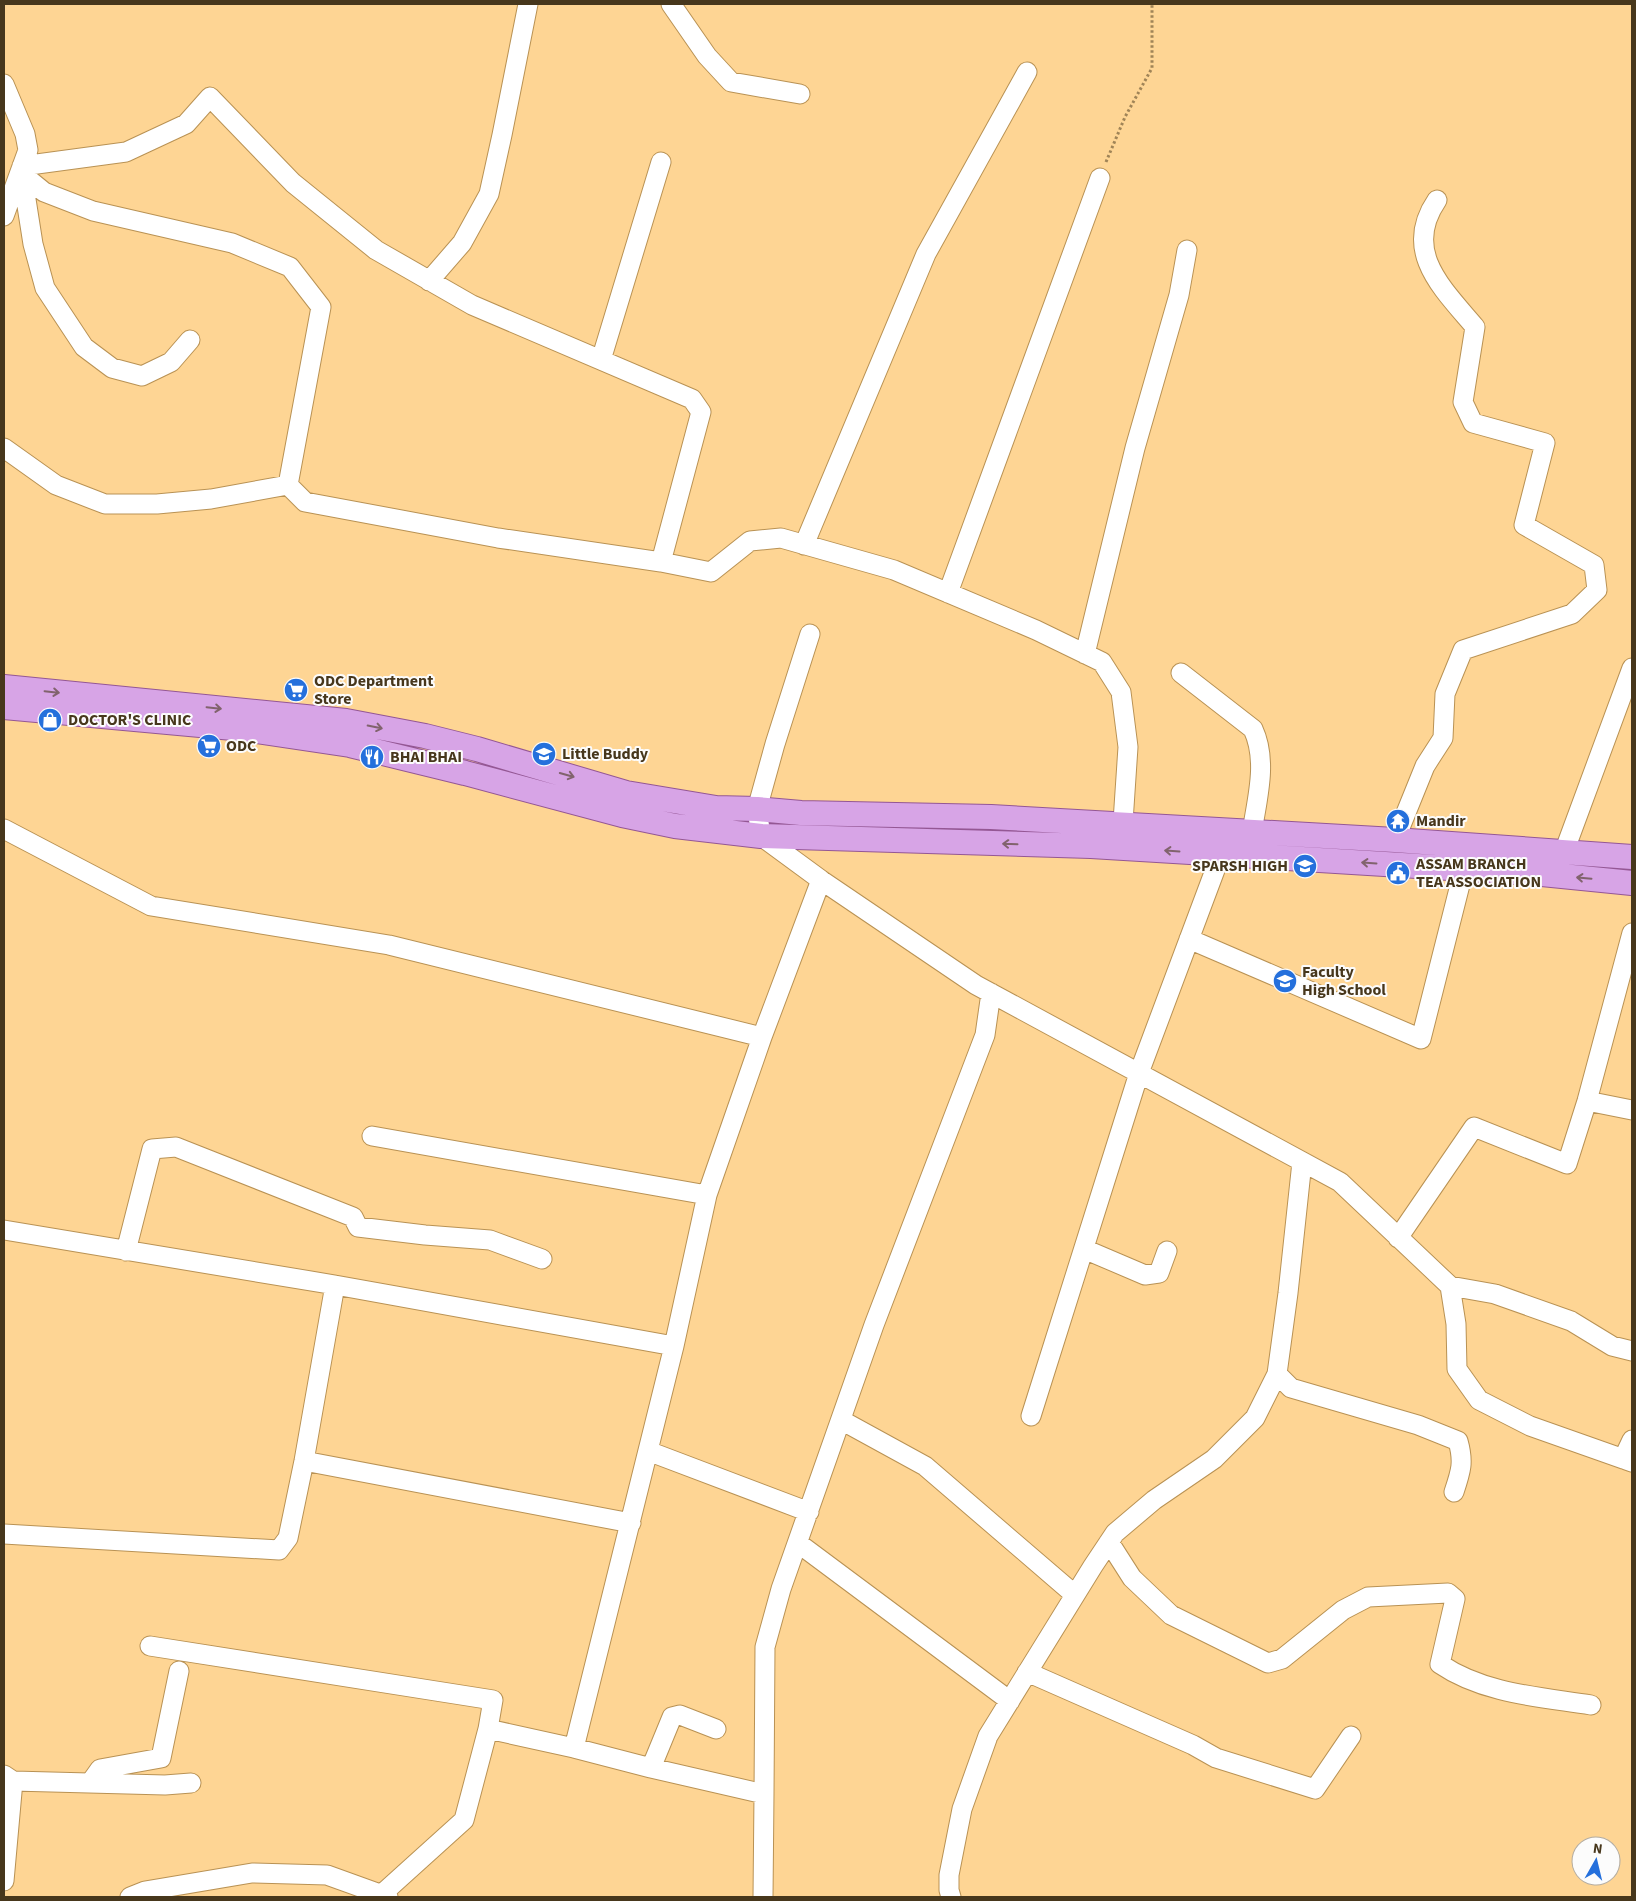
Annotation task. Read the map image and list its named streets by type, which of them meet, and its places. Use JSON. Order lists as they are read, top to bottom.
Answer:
{
  "places": {
    "supermarket": ["ODC Department Store", "ODC"],
    "shop": ["DOCTOR'S CLINIC"],
    "school or university": ["Little Buddy", "SPARSH HIGH", "Faculty High School"],
    "restaurant": ["BHAI BHAI"],
    "temple": ["Mandir"],
    "public building": ["ASSAM BRANCH TEA ASSOCIATION"]
  },
  "north": "top"
}
